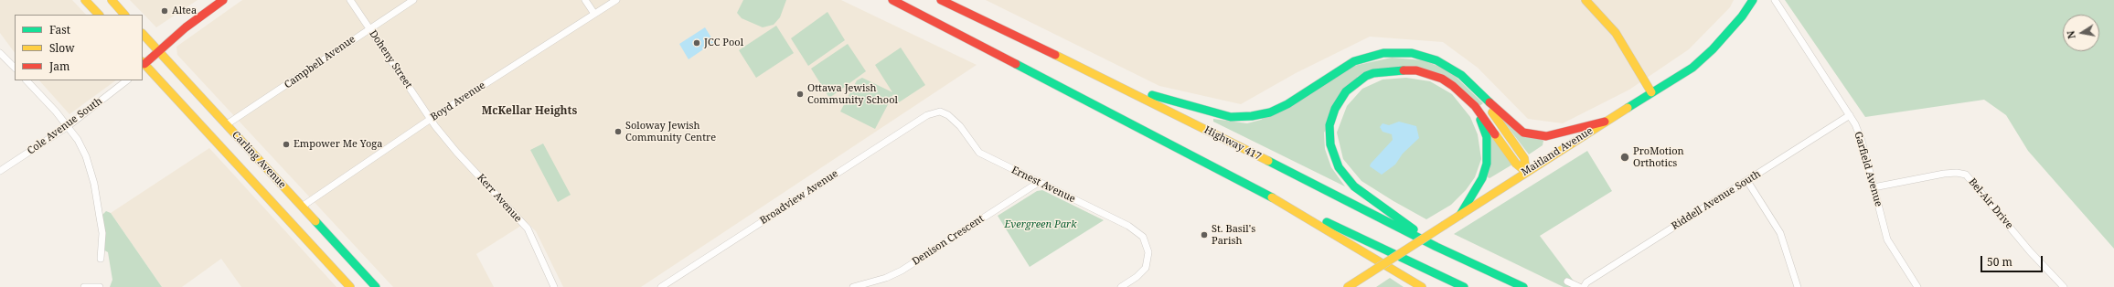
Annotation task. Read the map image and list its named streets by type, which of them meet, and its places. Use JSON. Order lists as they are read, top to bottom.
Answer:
{
  "streets": {
    "main road": ["Highway 417", "Maitland Avenue", "Carling Avenue"],
    "street": [
      "Doheny Street",
      "Campbell Avenue",
      "Boyd Avenue",
      "Cole Avenue South",
      "Garfield Avenue",
      "Ernest Avenue",
      "Broadview Avenue",
      "Kerr Avenue",
      "Riddell Avenue South",
      "Bel-Air Drive",
      "Denison Crescent"
    ]
  },
  "crossings": [
    ["Doheny Street", "Campbell Avenue"],
    ["Doheny Street", "Boyd Avenue"],
    ["Doheny Street", "Kerr Avenue"],
    ["Campbell Avenue", "Carling Avenue"],
    ["Boyd Avenue", "Carling Avenue"],
    ["Boyd Avenue", "Kerr Avenue"],
    ["Garfield Avenue", "Riddell Avenue South"],
    ["Garfield Avenue", "Bel-Air Drive"],
    ["Ernest Avenue", "Broadview Avenue"],
    ["Ernest Avenue", "Denison Crescent"]
  ],
  "districts": ["McKellar Heights"],
  "parks": ["Evergreen Park"],
  "places": [
    "Altea",
    "JCC Pool",
    "Ottawa Jewish Community School",
    "Soloway Jewish Community Centre",
    "Empower Me Yoga",
    "ProMotion Orthotics",
    "St. Basil's Parish"
  ],
  "legend": ["Fast", "Slow", "Jam"],
  "scale_bar": "50 m",
  "north": "left"
}
